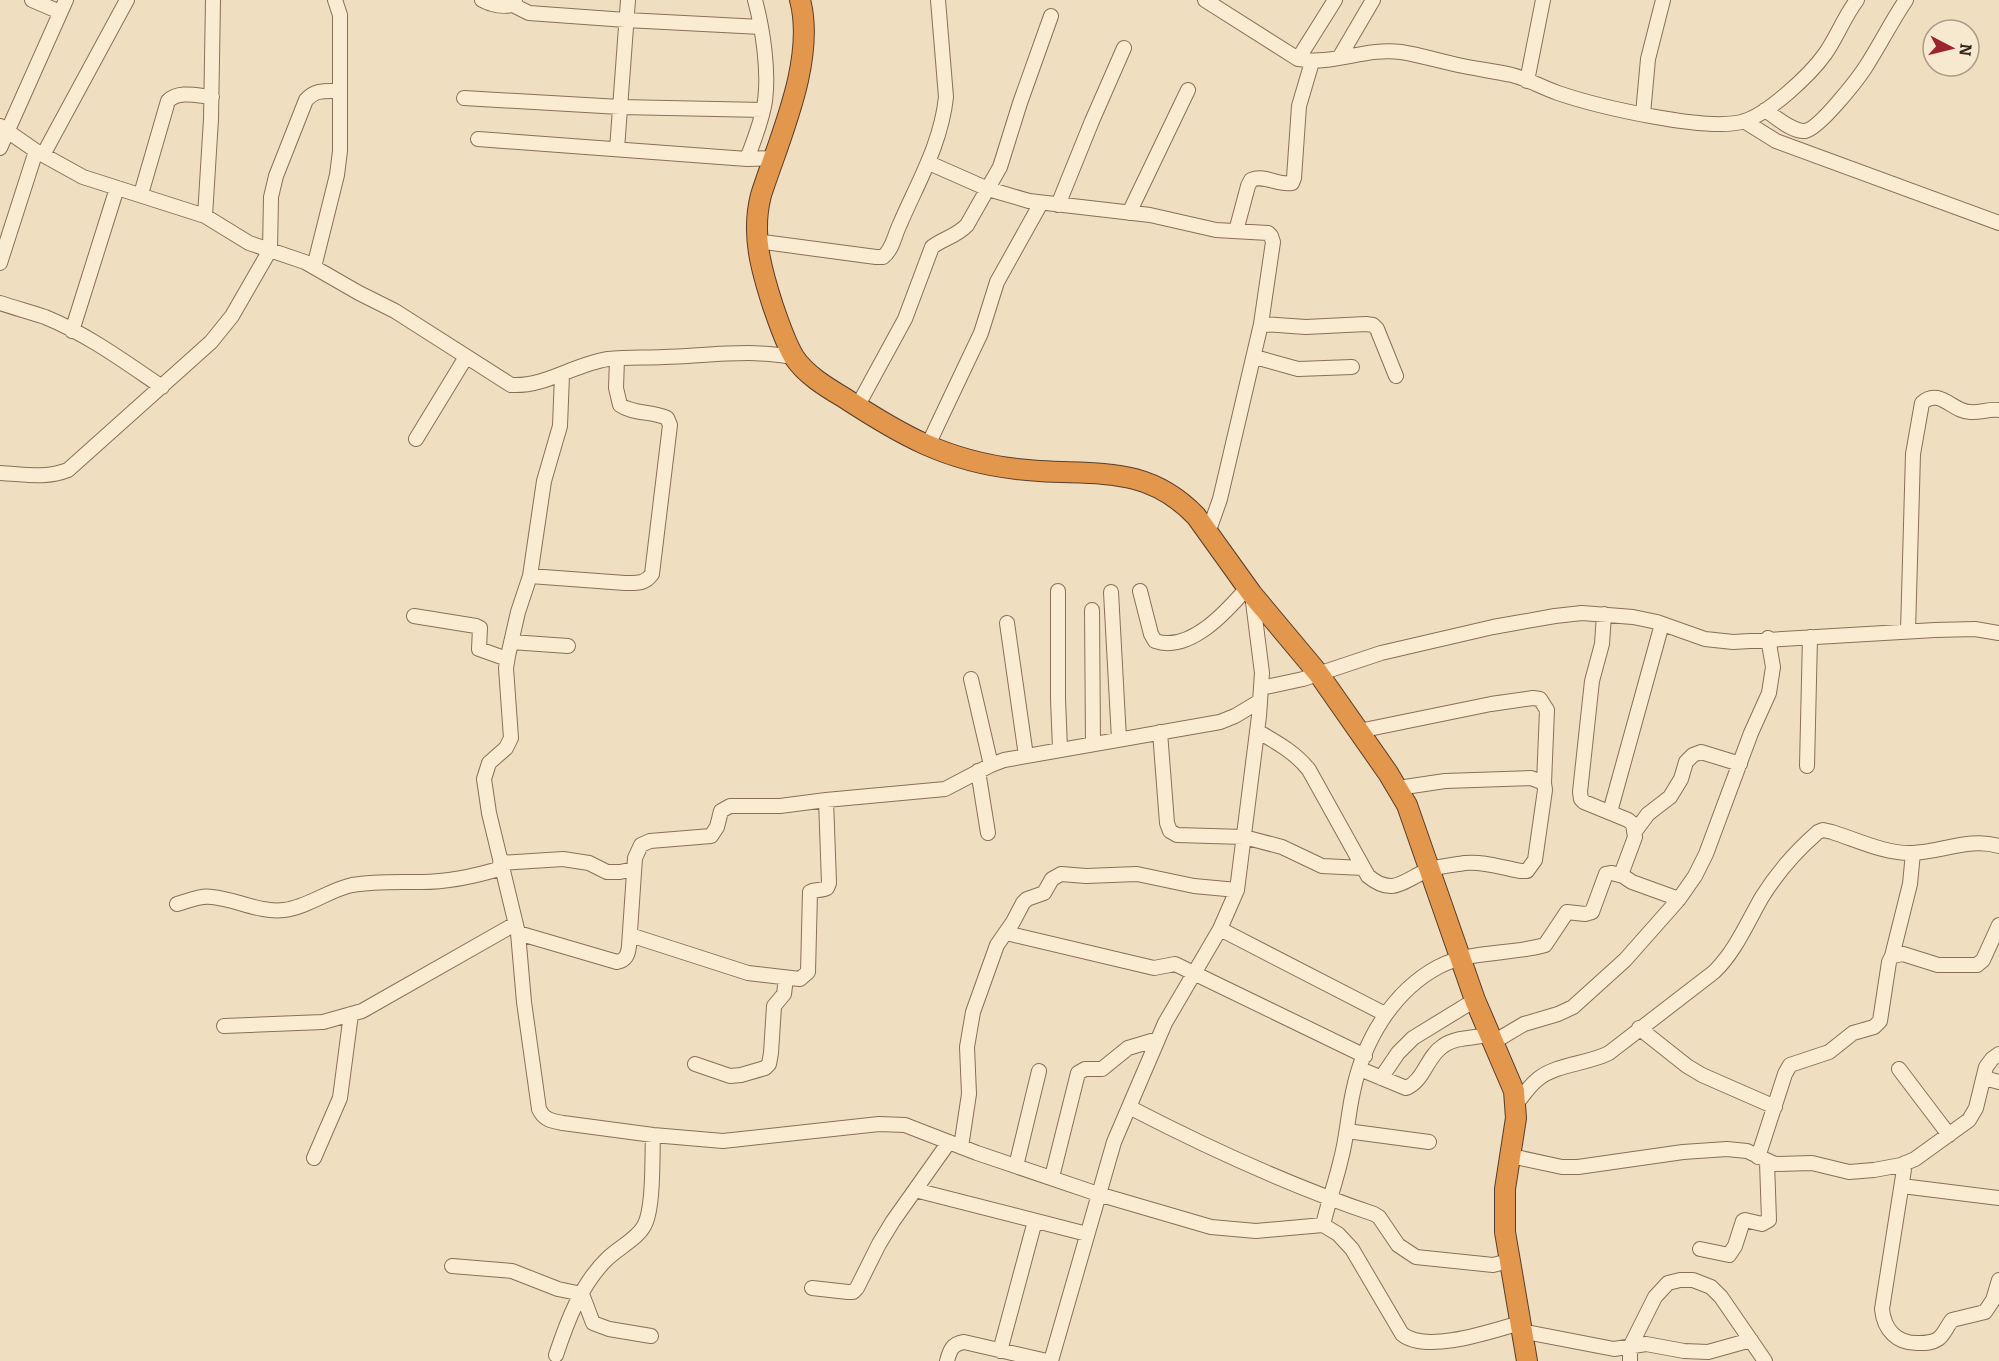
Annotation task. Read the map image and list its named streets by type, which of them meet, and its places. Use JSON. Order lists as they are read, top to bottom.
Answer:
{
  "north": "right"
}
